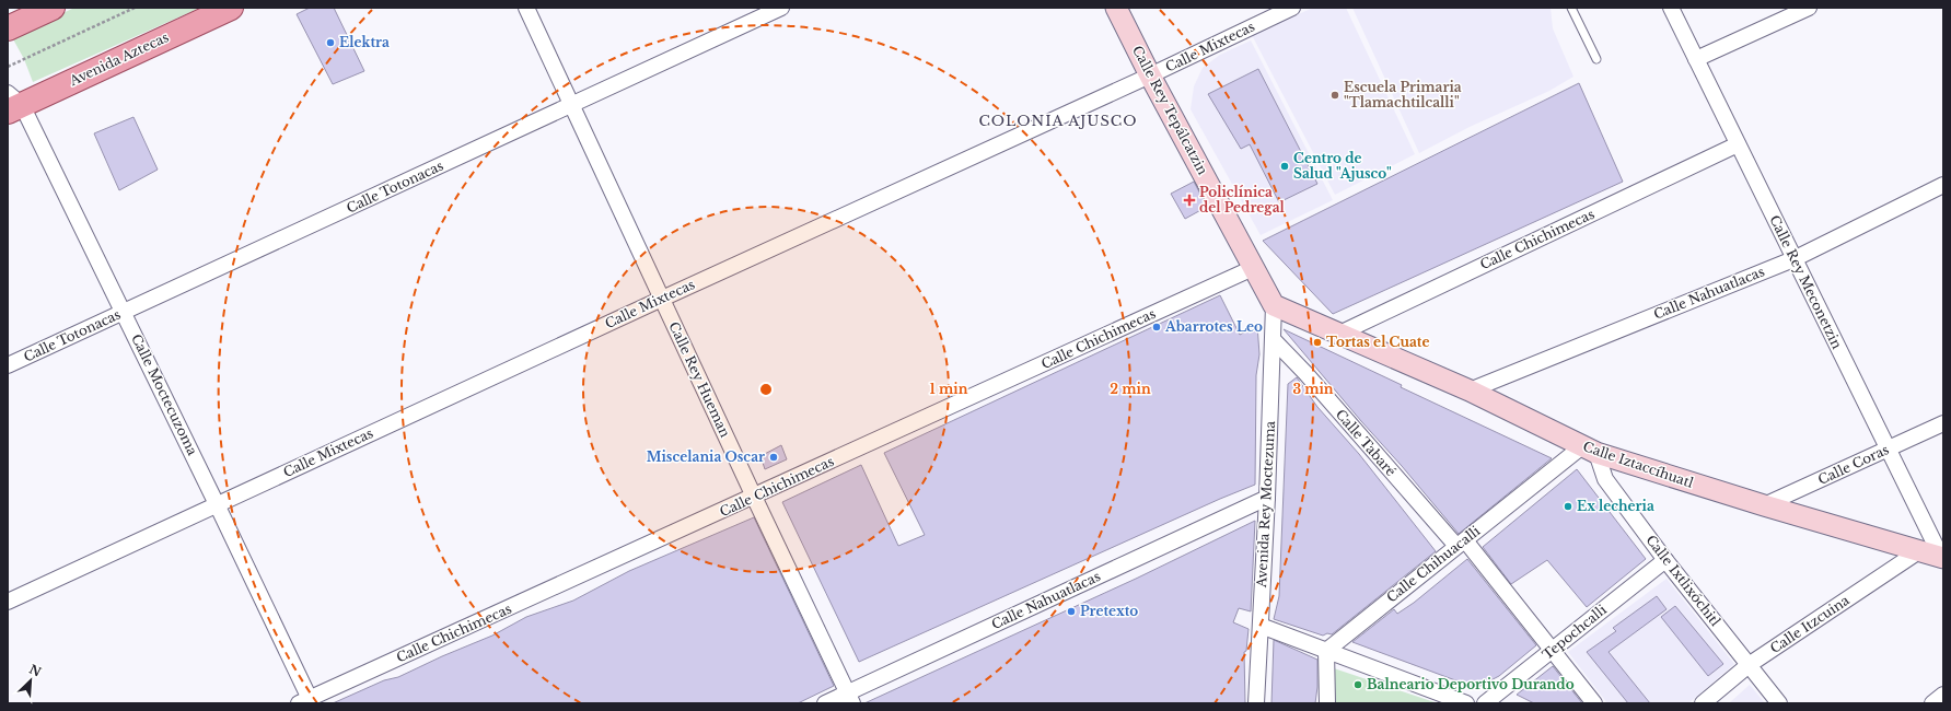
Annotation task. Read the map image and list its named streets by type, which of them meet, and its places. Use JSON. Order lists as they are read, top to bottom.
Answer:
{
  "streets": {
    "main road": ["Avenida Aztecas"],
    "street": [
      "Calle Mixtecas",
      "Calle Rey Tepálcatzin",
      "Calle Totonacas",
      "Calle Chichimecas",
      "Calle Rey Meconetzin",
      "Calle Nahuatlacas",
      "Calle Rey Hueman",
      "Calle Moctecuzoma",
      "Calle Tabaré",
      "Calle Iztaccíhuatl",
      "Calle Coras",
      "Avenida Rey Moctezuma",
      "Calle Chihuacalli",
      "Calle Ixtlixóchitl",
      "Calle Itzcuina",
      "Tepochcalli"
    ]
  },
  "crossings": [
    ["Calle Mixtecas", "Calle Rey Tepálcatzin"],
    ["Calle Mixtecas", "Calle Rey Hueman"],
    ["Calle Mixtecas", "Calle Moctecuzoma"],
    ["Avenida Aztecas", "Calle Moctecuzoma"],
    ["Calle Rey Tepálcatzin", "Calle Chichimecas"],
    ["Calle Rey Tepálcatzin", "Calle Iztaccíhuatl"],
    ["Calle Rey Tepálcatzin", "Avenida Rey Moctezuma"],
    ["Calle Totonacas", "Calle Rey Hueman"],
    ["Calle Totonacas", "Calle Moctecuzoma"],
    ["Calle Chichimecas", "Calle Rey Meconetzin"],
    ["Calle Chichimecas", "Calle Rey Hueman"],
    ["Calle Chichimecas", "Calle Moctecuzoma"],
    ["Calle Chichimecas", "Calle Iztaccíhuatl"],
    ["Calle Rey Meconetzin", "Calle Nahuatlacas"],
    ["Calle Rey Meconetzin", "Calle Iztaccíhuatl"],
    ["Calle Rey Meconetzin", "Calle Coras"],
    ["Calle Nahuatlacas", "Calle Rey Hueman"],
    ["Calle Nahuatlacas", "Calle Iztaccíhuatl"],
    ["Calle Nahuatlacas", "Avenida Rey Moctezuma"],
    ["Calle Tabaré", "Avenida Rey Moctezuma"],
    ["Calle Tabaré", "Calle Chihuacalli"],
    ["Calle Tabaré", "Tepochcalli"],
    ["Calle Iztaccíhuatl", "Calle Coras"],
    ["Calle Iztaccíhuatl", "Avenida Rey Moctezuma"],
    ["Calle Iztaccíhuatl", "Calle Chihuacalli"],
    ["Calle Iztaccíhuatl", "Calle Ixtlixóchitl"],
    ["Calle Iztaccíhuatl", "Calle Itzcuina"],
    ["Calle Chihuacalli", "Calle Ixtlixóchitl"],
    ["Calle Ixtlixóchitl", "Calle Itzcuina"],
    ["Calle Ixtlixóchitl", "Tepochcalli"]
  ],
  "districts": ["COLONIA AJUSCO"],
  "places": {
    "other": [
      "Elektra",
      "Escuela Primaria \"Tlamachtilcalli\"",
      "Centro de Salud \"Ajusco\"",
      "Abarrotes Leo",
      "Tortas el Cuate",
      "Miscelania Oscar",
      "Ex lecheria",
      "Pretexto",
      "Balneario Deportivo Durando"
    ],
    "health": ["Policlínica del Pedregal"]
  },
  "north": "top right",
  "rings": ["1 min", "2 min", "3 min"]
}
